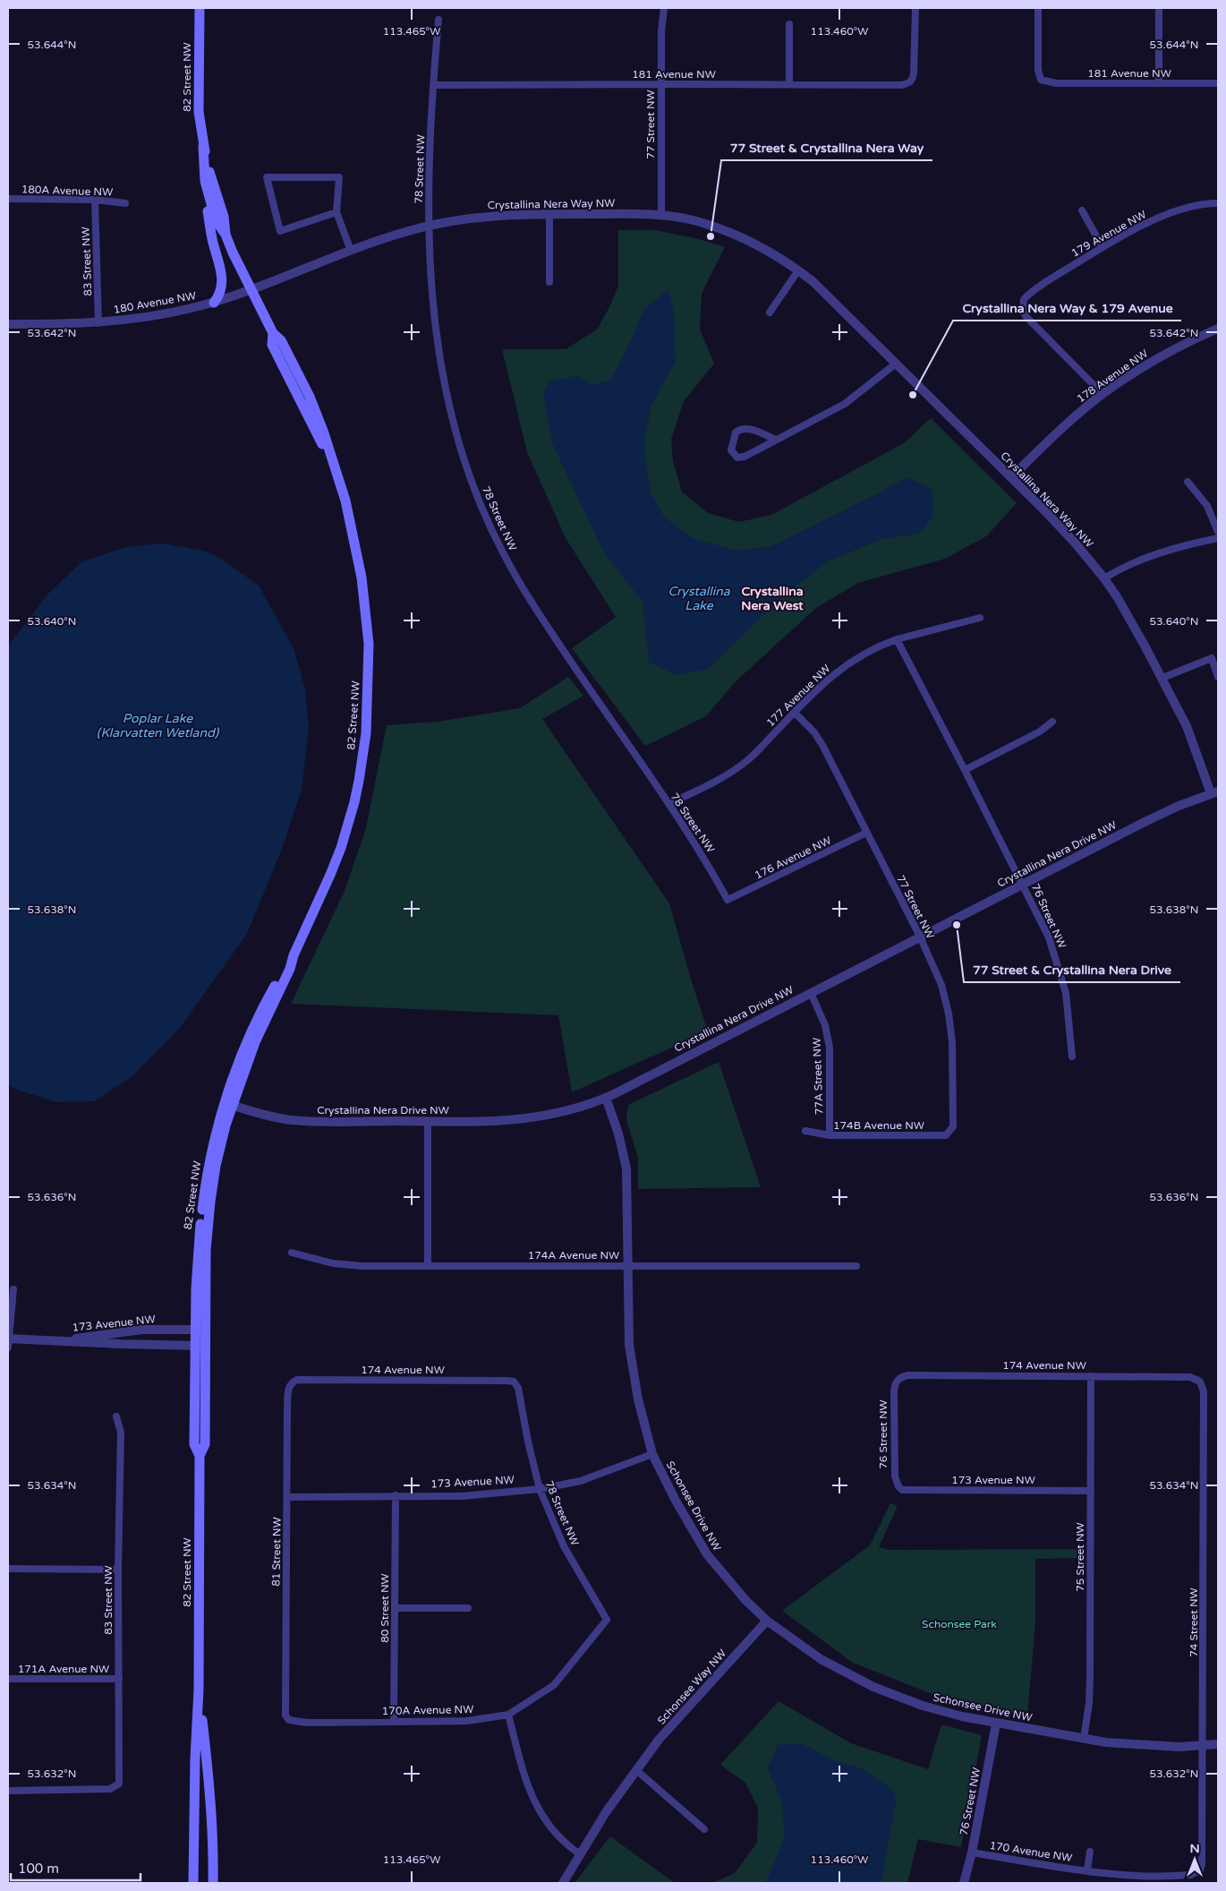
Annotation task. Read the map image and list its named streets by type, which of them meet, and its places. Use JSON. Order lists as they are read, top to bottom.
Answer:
{
  "streets": {
    "main road": ["82 Street NW"],
    "street": [
      "181 Avenue NW",
      "77 Street NW",
      "78 Street NW",
      "180A Avenue NW",
      "Crystallina Nera Way NW",
      "179 Avenue NW",
      "83 Street NW",
      "180 Avenue NW",
      "178 Avenue NW",
      "177 Avenue NW",
      "Crystallina Nera Drive NW",
      "176 Avenue NW",
      "76 Street NW",
      "77A Street NW",
      "174B Avenue NW",
      "174A Avenue NW",
      "173 Avenue NW",
      "174 Avenue NW",
      "Schonsee Drive NW",
      "81 Street NW",
      "75 Street NW",
      "80 Street NW",
      "74 Street NW",
      "171A Avenue NW",
      "Schonsee Way NW",
      "170A Avenue NW",
      "170 Avenue NW"
    ]
  },
  "crossings": [
    ["181 Avenue NW", "77 Street NW"],
    ["181 Avenue NW", "78 Street NW"],
    ["82 Street NW", "Crystallina Nera Way NW"],
    ["82 Street NW", "180 Avenue NW"],
    ["82 Street NW", "Crystallina Nera Drive NW"],
    ["82 Street NW", "173 Avenue NW"],
    ["77 Street NW", "Crystallina Nera Way NW"],
    ["77 Street NW", "177 Avenue NW"],
    ["77 Street NW", "Crystallina Nera Drive NW"],
    ["77 Street NW", "176 Avenue NW"],
    ["77 Street NW", "174B Avenue NW"],
    ["78 Street NW", "Crystallina Nera Way NW"],
    ["78 Street NW", "177 Avenue NW"],
    ["78 Street NW", "176 Avenue NW"],
    ["78 Street NW", "173 Avenue NW"],
    ["78 Street NW", "174 Avenue NW"],
    ["78 Street NW", "170A Avenue NW"],
    ["180A Avenue NW", "83 Street NW"],
    ["Crystallina Nera Way NW", "180 Avenue NW"],
    ["Crystallina Nera Way NW", "178 Avenue NW"],
    ["Crystallina Nera Way NW", "Crystallina Nera Drive NW"],
    ["179 Avenue NW", "178 Avenue NW"],
    ["83 Street NW", "180 Avenue NW"],
    ["83 Street NW", "171A Avenue NW"],
    ["177 Avenue NW", "76 Street NW"],
    ["Crystallina Nera Drive NW", "76 Street NW"],
    ["Crystallina Nera Drive NW", "77A Street NW"],
    ["Crystallina Nera Drive NW", "Schonsee Drive NW"],
    ["76 Street NW", "173 Avenue NW"],
    ["76 Street NW", "174 Avenue NW"],
    ["76 Street NW", "Schonsee Drive NW"],
    ["76 Street NW", "170 Avenue NW"],
    ["77A Street NW", "174B Avenue NW"],
    ["174A Avenue NW", "Schonsee Drive NW"],
    ["173 Avenue NW", "Schonsee Drive NW"],
    ["173 Avenue NW", "81 Street NW"],
    ["173 Avenue NW", "75 Street NW"],
    ["173 Avenue NW", "80 Street NW"],
    ["174 Avenue NW", "81 Street NW"],
    ["174 Avenue NW", "75 Street NW"],
    ["174 Avenue NW", "74 Street NW"],
    ["Schonsee Drive NW", "75 Street NW"],
    ["Schonsee Drive NW", "74 Street NW"],
    ["Schonsee Drive NW", "Schonsee Way NW"],
    ["81 Street NW", "170A Avenue NW"],
    ["80 Street NW", "170A Avenue NW"],
    ["74 Street NW", "170 Avenue NW"]
  ],
  "districts": ["Crystallina Nera West"],
  "water": ["Crystallina Lake", "Poplar Lake (Klarvatten Wetland)"],
  "parks": ["Schonsee Park"],
  "places": ["77 Street & Crystallina Nera Way", "Crystallina Nera Way & 179 Avenue", "77 Street & Crystallina Nera Drive"],
  "scale_bar": "100 m",
  "north": "top",
  "coordinates": [
    "113.465°W",
    "113.460°W",
    "53.644°N",
    "53.642°N",
    "53.640°N",
    "53.638°N",
    "53.636°N",
    "53.634°N",
    "53.632°N"
  ]
}
